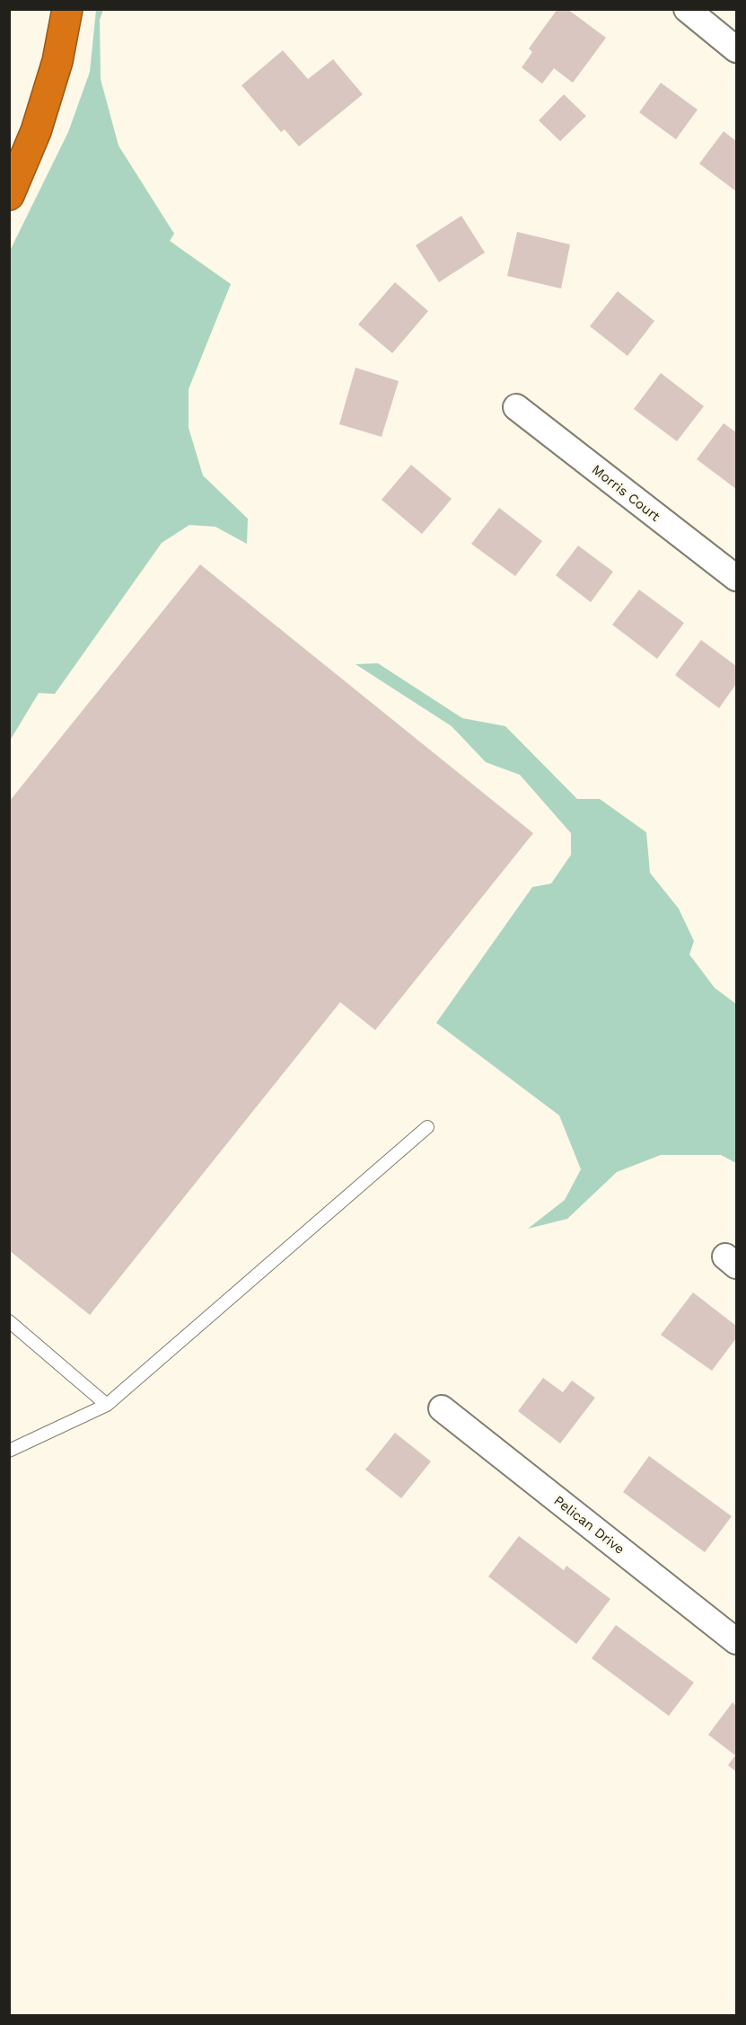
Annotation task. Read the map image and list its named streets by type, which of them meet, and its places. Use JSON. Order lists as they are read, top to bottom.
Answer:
{
  "streets": {
    "street": ["Morris Court", "Pelican Drive"]
  }
}
